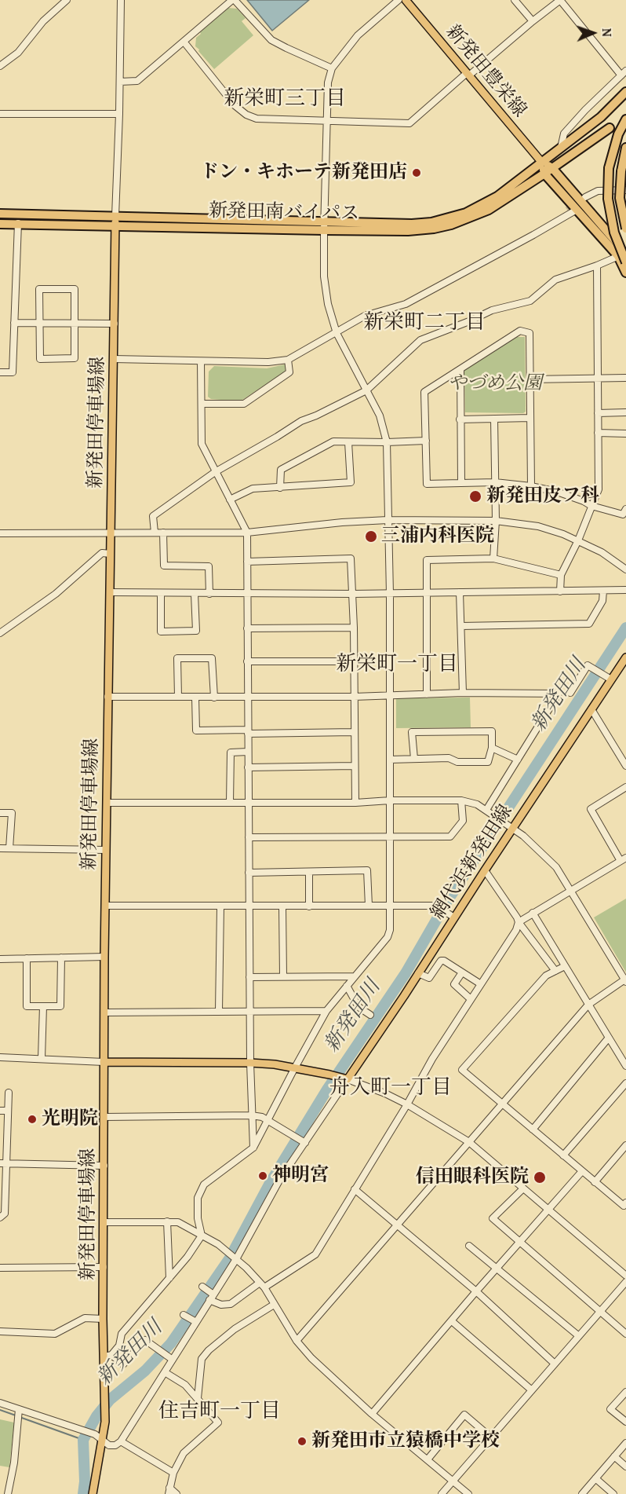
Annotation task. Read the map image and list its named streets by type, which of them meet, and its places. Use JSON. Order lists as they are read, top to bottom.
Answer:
{
  "streets": {
    "highway": ["新発田南バイパス"],
    "main road": ["新発田豊栄線", "新発田停車場線", "網代浜新発田線"]
  },
  "crossings": [
    ["新発田豊栄線", "新発田南バイパス"],
    ["新発田南バイパス", "新発田停車場線"]
  ],
  "districts": [
    "新栄町三丁目",
    "新栄町二丁目",
    "新栄町一丁目",
    "舟入町一丁目",
    "住吉町一丁目"
  ],
  "water": ["新発田川"],
  "parks": ["やづめ公園"],
  "places": [
    "ドン・キホーテ新発田店",
    "新発田皮フ科",
    "三浦内科医院",
    "光明院",
    "神明宮",
    "信田眼科医院",
    "新発田市立猿橋中学校"
  ],
  "north": "right"
}
